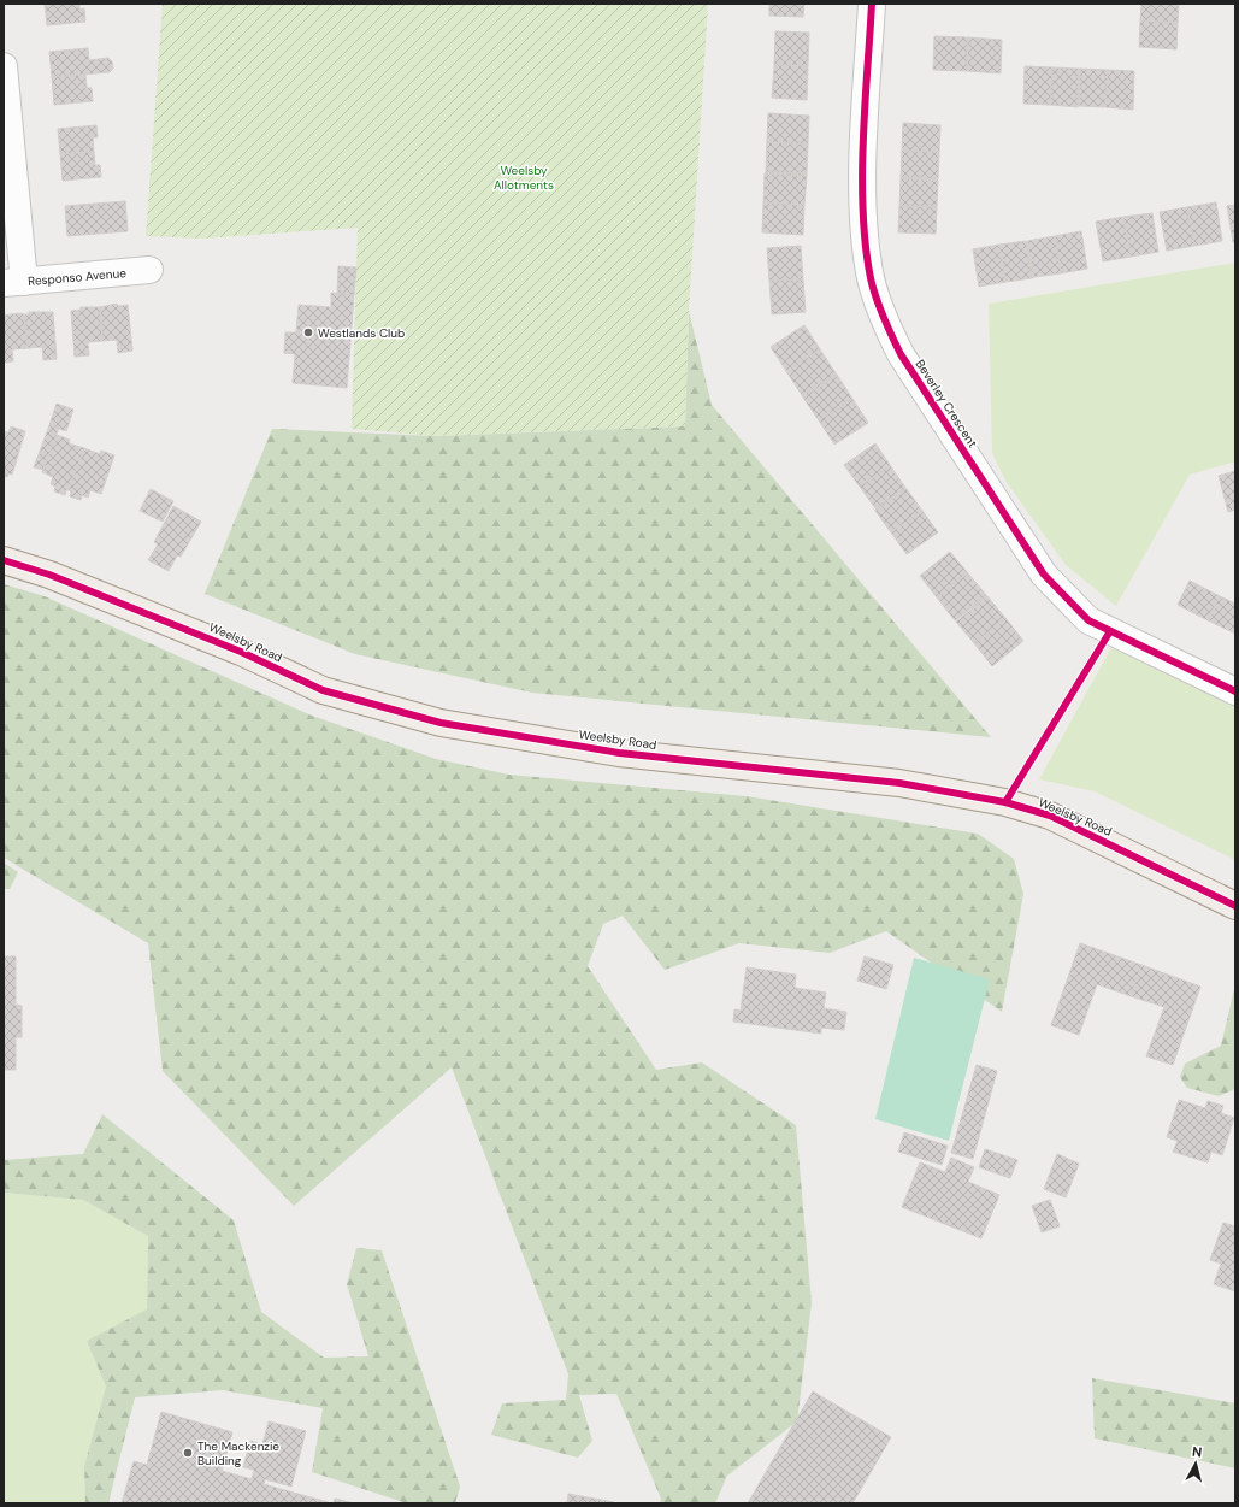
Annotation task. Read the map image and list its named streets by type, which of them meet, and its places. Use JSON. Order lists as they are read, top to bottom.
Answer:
{
  "streets": {
    "main road": ["Weelsby Road"],
    "street": ["Responso Avenue", "Beverley Crescent"]
  },
  "parks": ["Weelsby Allotments"],
  "places": ["Westlands Club", "The Mackenzie Building"],
  "north": "top"
}
